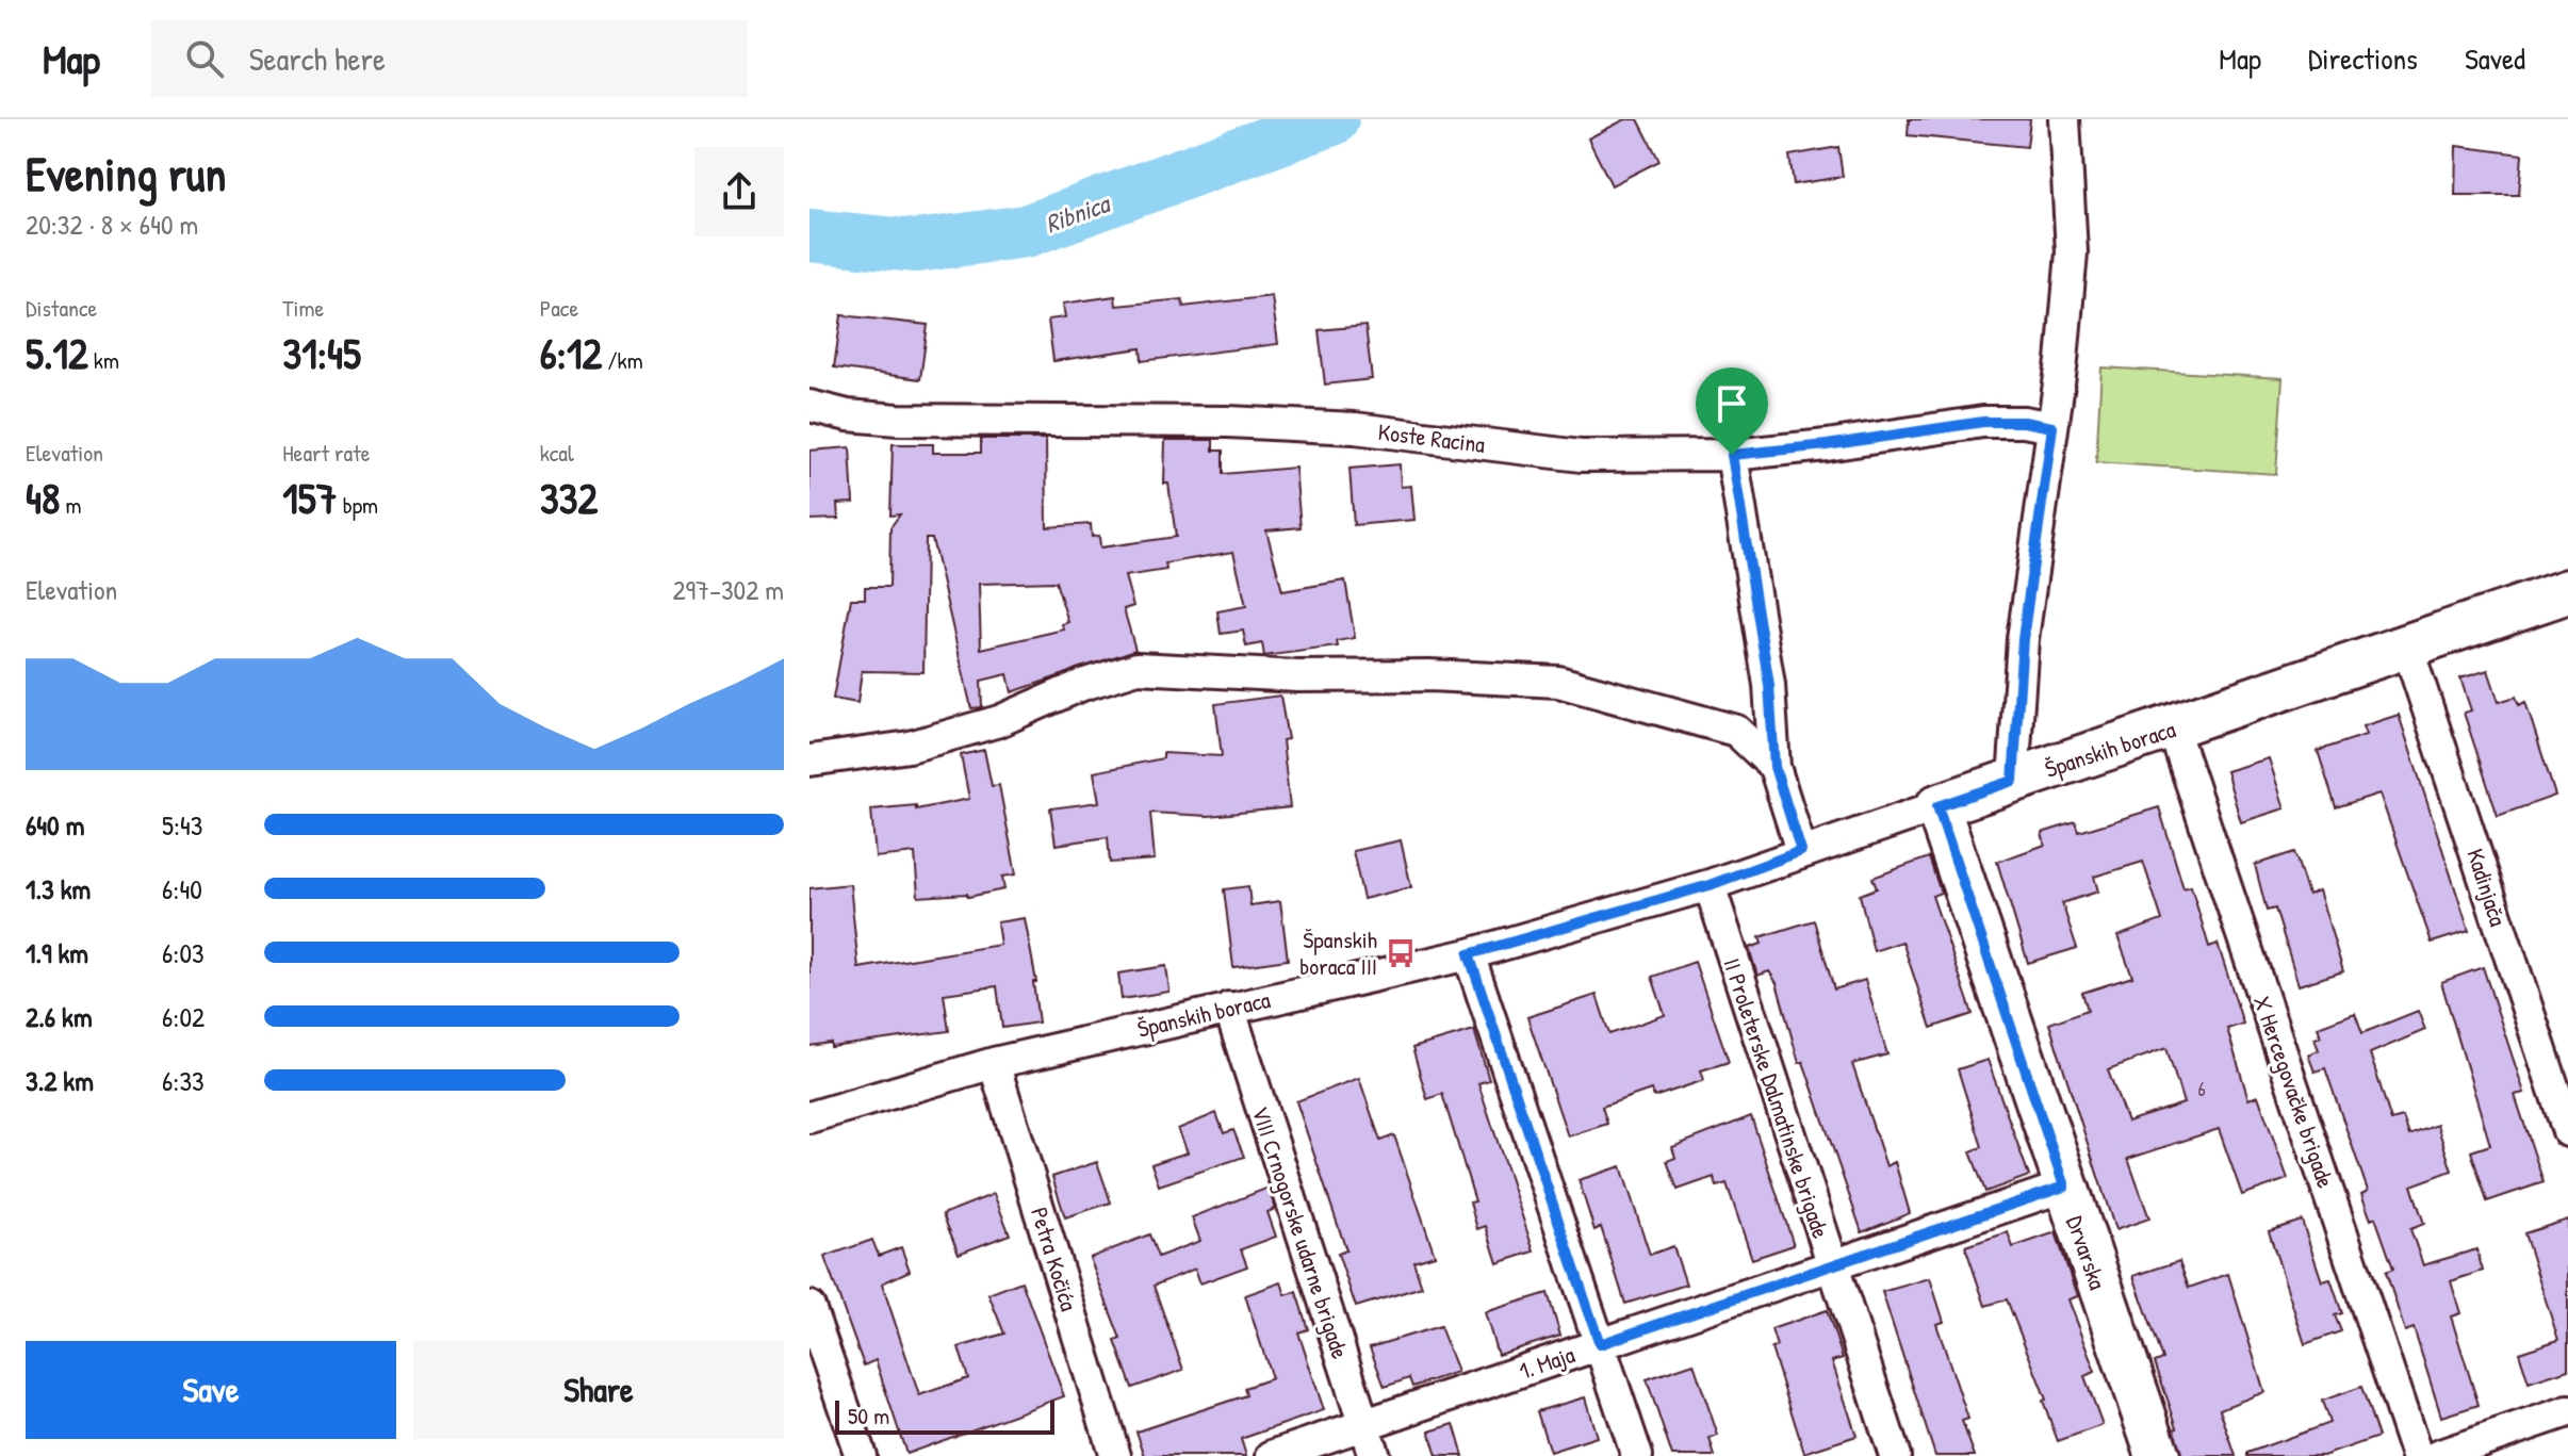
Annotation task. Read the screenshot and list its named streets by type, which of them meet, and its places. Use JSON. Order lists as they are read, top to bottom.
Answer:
{
  "streets": {
    "main road": ["Španskih boraca", "Drvarska"],
    "street": [
      "Koste Racina",
      "Kadinjača",
      "X Hercegovačke brigade",
      "II Proleterske Dalmatinske brigade",
      "VIII Crnogorske udarne brigade",
      "Petra Kočića",
      "1. Maja"
    ]
  },
  "crossings": [
    ["Španskih boraca", "Kadinjača"],
    ["Španskih boraca", "X Hercegovačke brigade"],
    ["Španskih boraca", "II Proleterske Dalmatinske brigade"],
    ["Španskih boraca", "VIII Crnogorske udarne brigade"],
    ["Španskih boraca", "Drvarska"],
    ["Španskih boraca", "Petra Kočića"],
    ["II Proleterske Dalmatinske brigade", "1. Maja"],
    ["VIII Crnogorske udarne brigade", "1. Maja"],
    ["Drvarska", "1. Maja"]
  ],
  "water": ["Ribnica"],
  "places": {
    "bus stop": ["Španskih boraca III"]
  },
  "house_numbers": ["6"],
  "scale_bar": "50 m",
  "page": {
    "header": "Map",
    "search": "Search here",
    "nav": ["Map", "Directions", "Saved"],
    "heading": ["Evening run", "20:32 · 8 × 640 m"],
    "stats": [
      ["Distance", "5.12 km"],
      ["Time", "31:45"],
      ["Pace", "6:12 /km"],
      ["Elevation", "48 m"],
      ["Heart rate", "157 bpm"],
      ["kcal", "332"]
    ],
    "chart": ["Elevation", "297–302 m"],
    "list": [
      {
        "name": "640 m",
        "note": "5:43"
      },
      {
        "name": "1.3 km",
        "note": "6:40"
      },
      {
        "name": "1.9 km",
        "note": "6:03"
      },
      {
        "name": "2.6 km",
        "note": "6:02"
      },
      {
        "name": "3.2 km",
        "note": "6:33"
      }
    ],
    "buttons": ["Save", "Share"],
    "scale": "50 m"
  }
}
